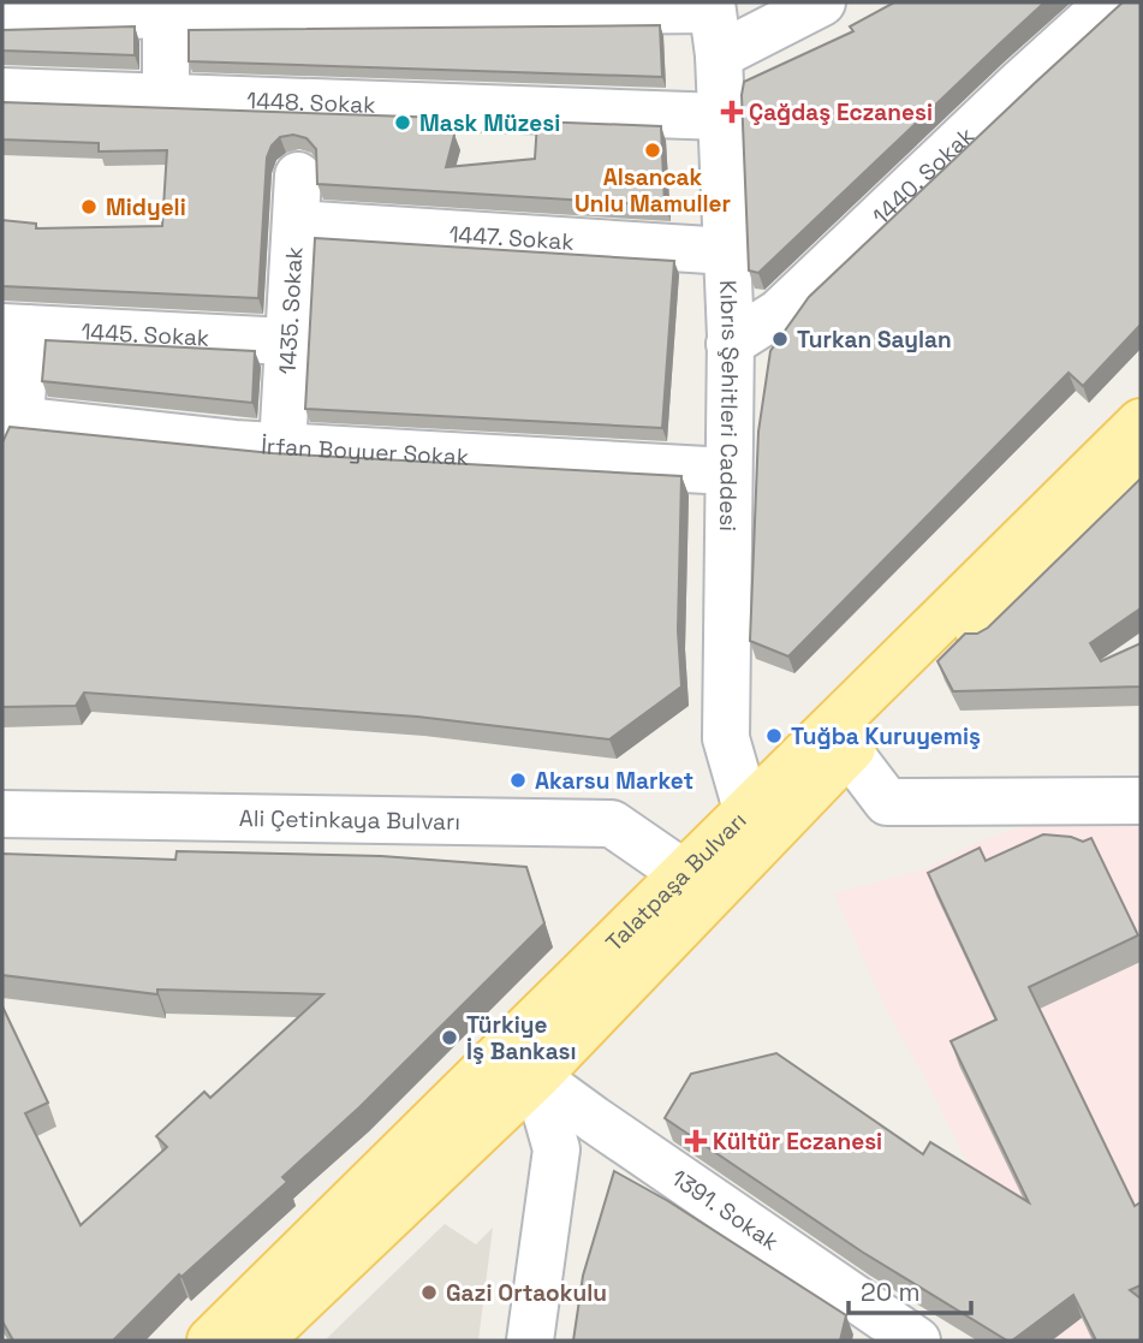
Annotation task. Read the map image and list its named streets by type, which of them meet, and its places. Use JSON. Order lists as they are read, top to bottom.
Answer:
{
  "streets": {
    "main road": ["Talatpaşa Bulvarı"],
    "street": [
      "1448. Sokak",
      "1440. Sokak",
      "1447. Sokak",
      "1435. Sokak",
      "1445. Sokak",
      "Kıbrıs Şehitleri Caddesi",
      "İrfan Boyuer Sokak",
      "Ali Çetinkaya Bulvarı",
      "1391. Sokak"
    ]
  },
  "crossings": [
    ["1448. Sokak", "Kıbrıs Şehitleri Caddesi"],
    ["1440. Sokak", "Kıbrıs Şehitleri Caddesi"],
    ["1447. Sokak", "1435. Sokak"],
    ["1447. Sokak", "Kıbrıs Şehitleri Caddesi"],
    ["1435. Sokak", "1445. Sokak"],
    ["1435. Sokak", "İrfan Boyuer Sokak"],
    ["Kıbrıs Şehitleri Caddesi", "İrfan Boyuer Sokak"],
    ["Kıbrıs Şehitleri Caddesi", "Talatpaşa Bulvarı"],
    ["Ali Çetinkaya Bulvarı", "Talatpaşa Bulvarı"],
    ["Talatpaşa Bulvarı", "1391. Sokak"]
  ],
  "places": {
    "health": ["Çağdaş Eczanesi", "Kültür Eczanesi"],
    "other": [
      "Mask Müzesi",
      "Alsancak Unlu Mamuller",
      "Midyeli",
      "Turkan Saylan",
      "Tuğba Kuruyemiş",
      "Akarsu Market",
      "Türkiye İş Bankası",
      "Gazi Ortaokulu"
    ]
  },
  "scale_bar": "20 m"
}
